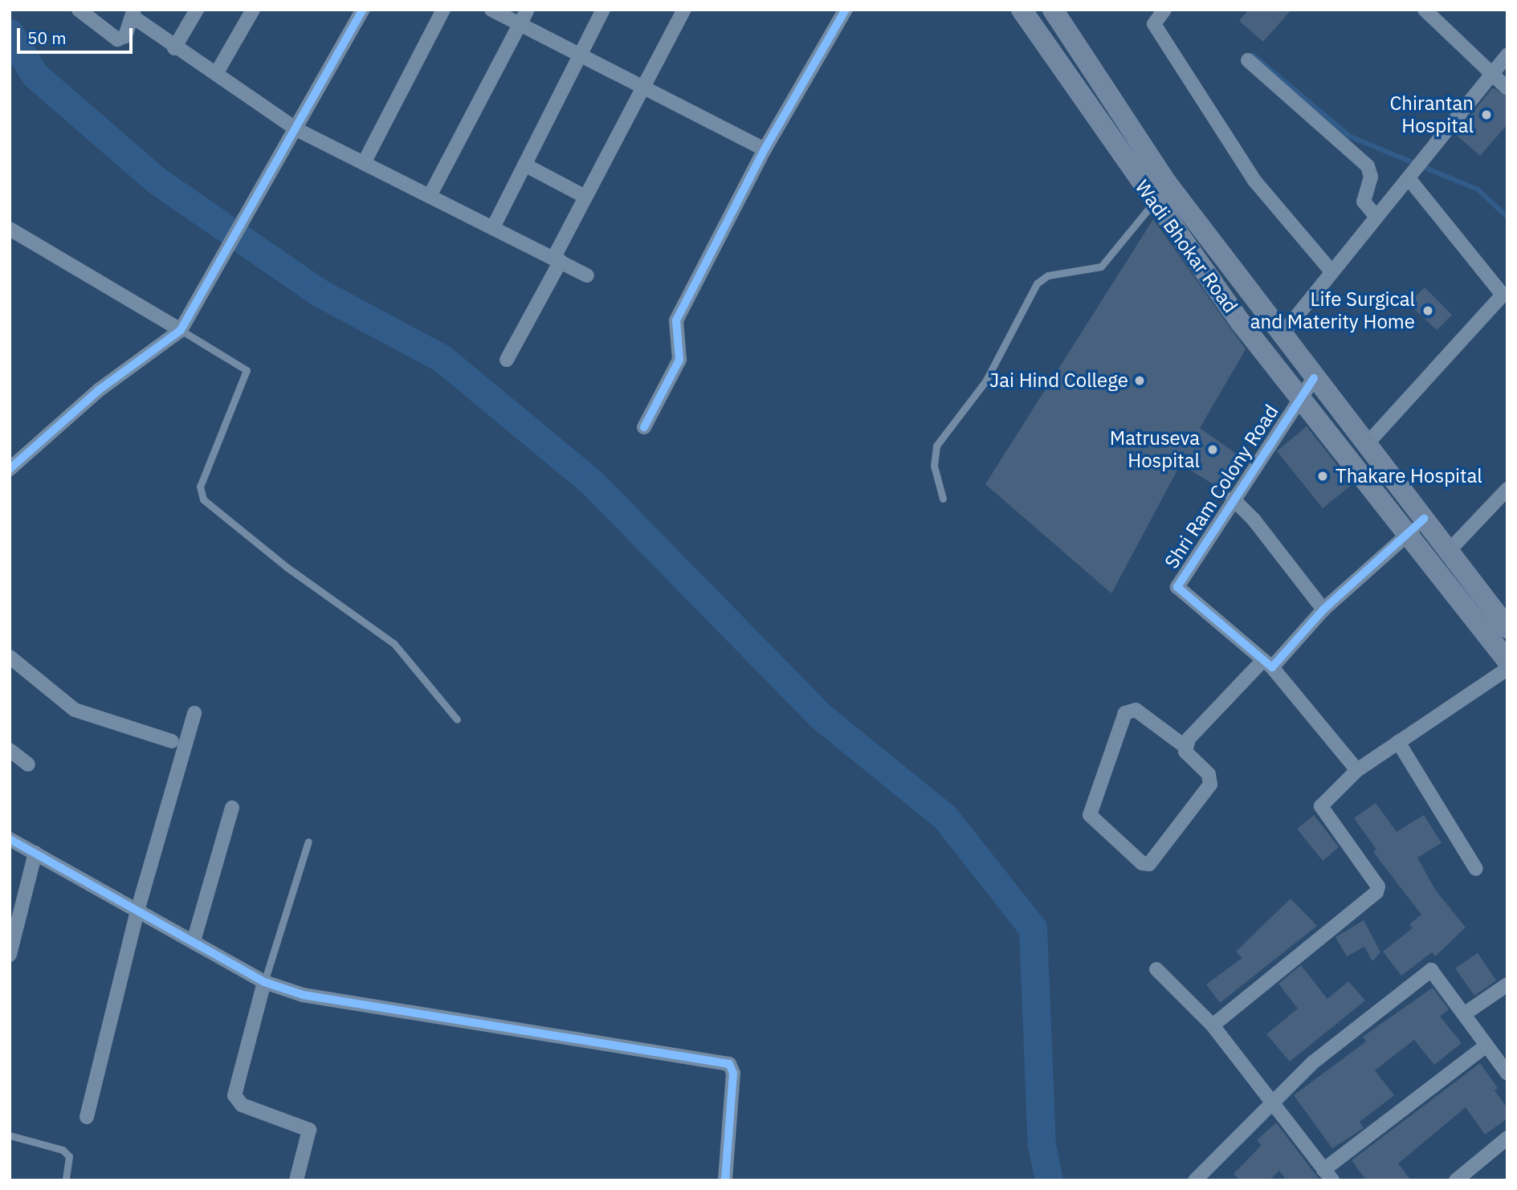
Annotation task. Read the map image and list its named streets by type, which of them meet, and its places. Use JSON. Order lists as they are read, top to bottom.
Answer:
{
  "streets": {
    "main road": ["Wadi Bhokar Road"],
    "street": ["Shri Ram Colony Road"]
  },
  "crossings": [
    ["Wadi Bhokar Road", "Shri Ram Colony Road"]
  ],
  "places": [
    "Chirantan Hospital",
    "Life Surgical and Materity Home",
    "Jai Hind College",
    "Matruseva Hospital",
    "Thakare Hospital"
  ],
  "scale_bar": "50 m"
}
